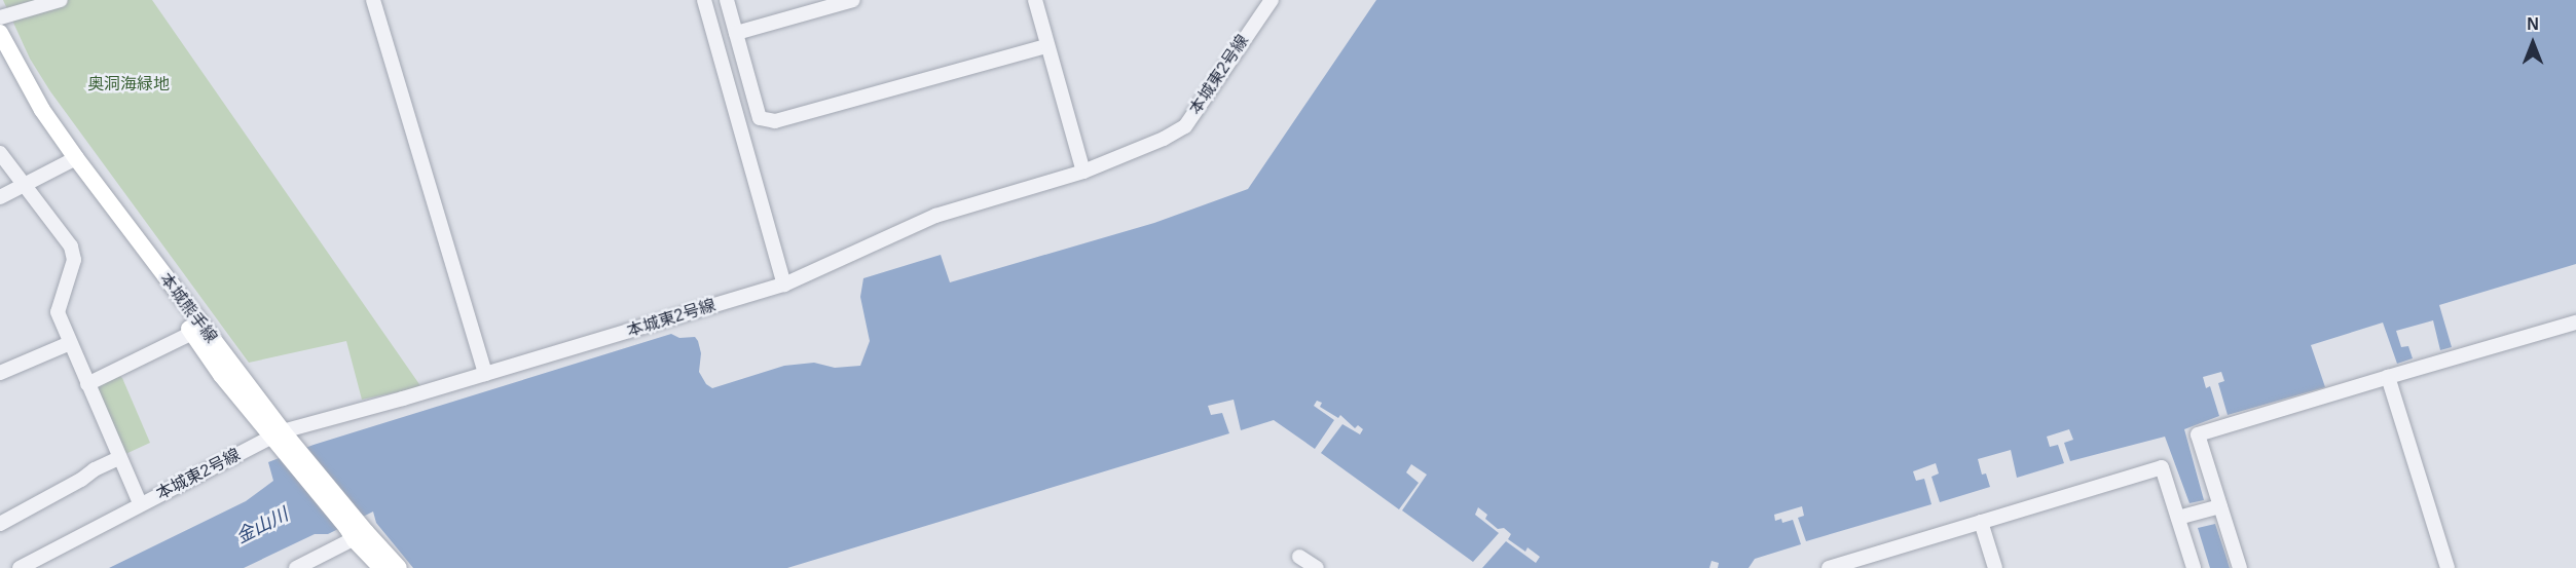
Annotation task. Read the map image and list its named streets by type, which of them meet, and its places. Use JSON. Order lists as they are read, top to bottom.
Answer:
{
  "streets": {
    "main road": ["本城熊手線"],
    "street": ["本城東2号線"]
  },
  "crossings": [
    ["本城東2号線", "本城熊手線"]
  ],
  "water": ["金山川"],
  "parks": ["奥洞海緑地"],
  "north": "top"
}
